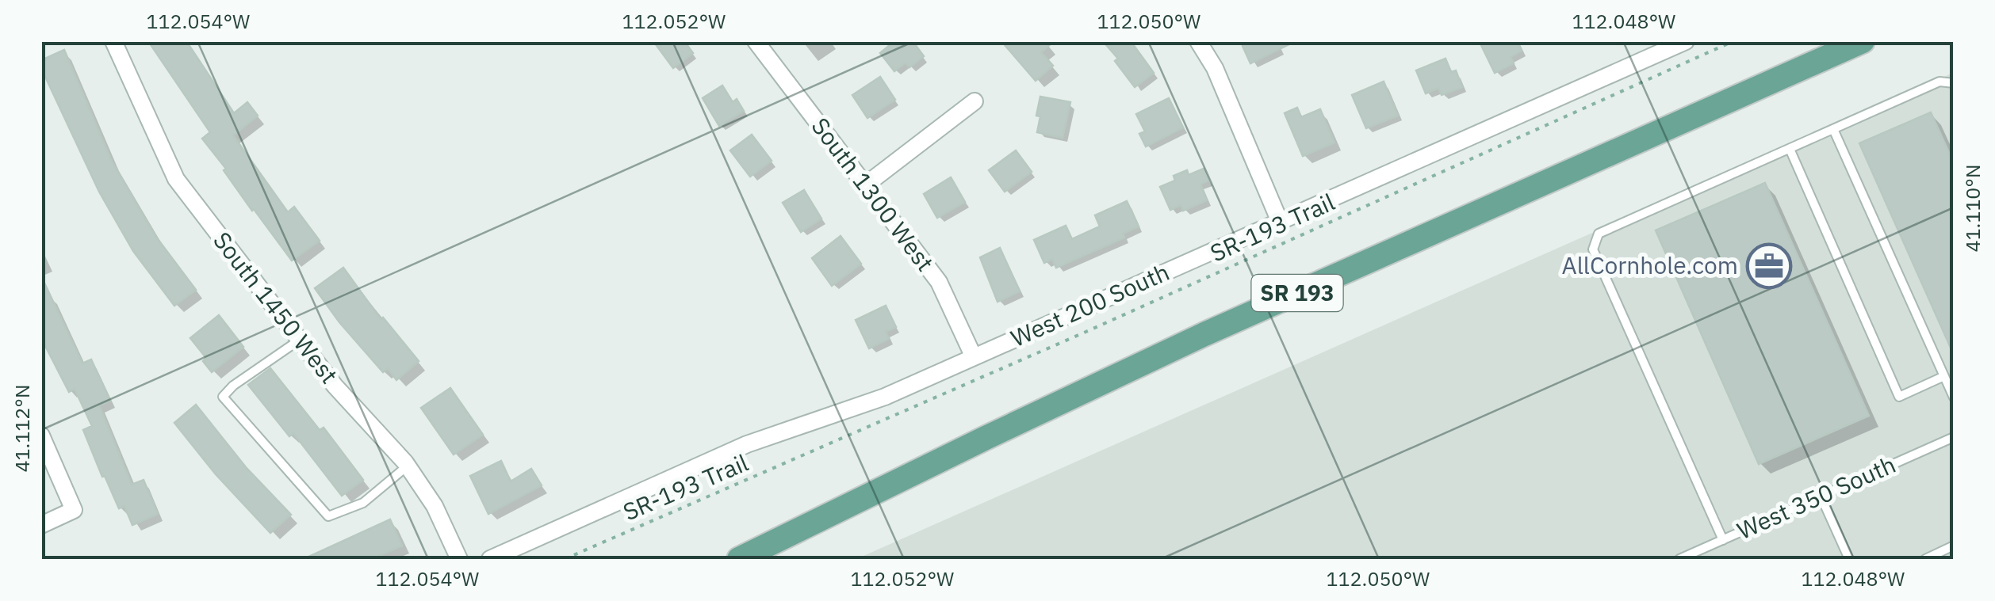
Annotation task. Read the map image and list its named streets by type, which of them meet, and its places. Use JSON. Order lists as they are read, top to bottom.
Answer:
{
  "streets": {
    "main road": ["SR 193"],
    "street": ["South 1300 West", "West 200 South", "South 1450 West"],
    "lane": ["West 350 South"],
    "path": ["SR-193 Trail"]
  },
  "crossings": [
    ["South 1300 West", "West 200 South"]
  ],
  "places": {
    "office": ["AllCornhole.com"]
  },
  "coordinates": [
    "112.054°W",
    "112.052°W",
    "112.050°W",
    "112.048°W",
    "41.110°N",
    "41.112°N"
  ]
}
